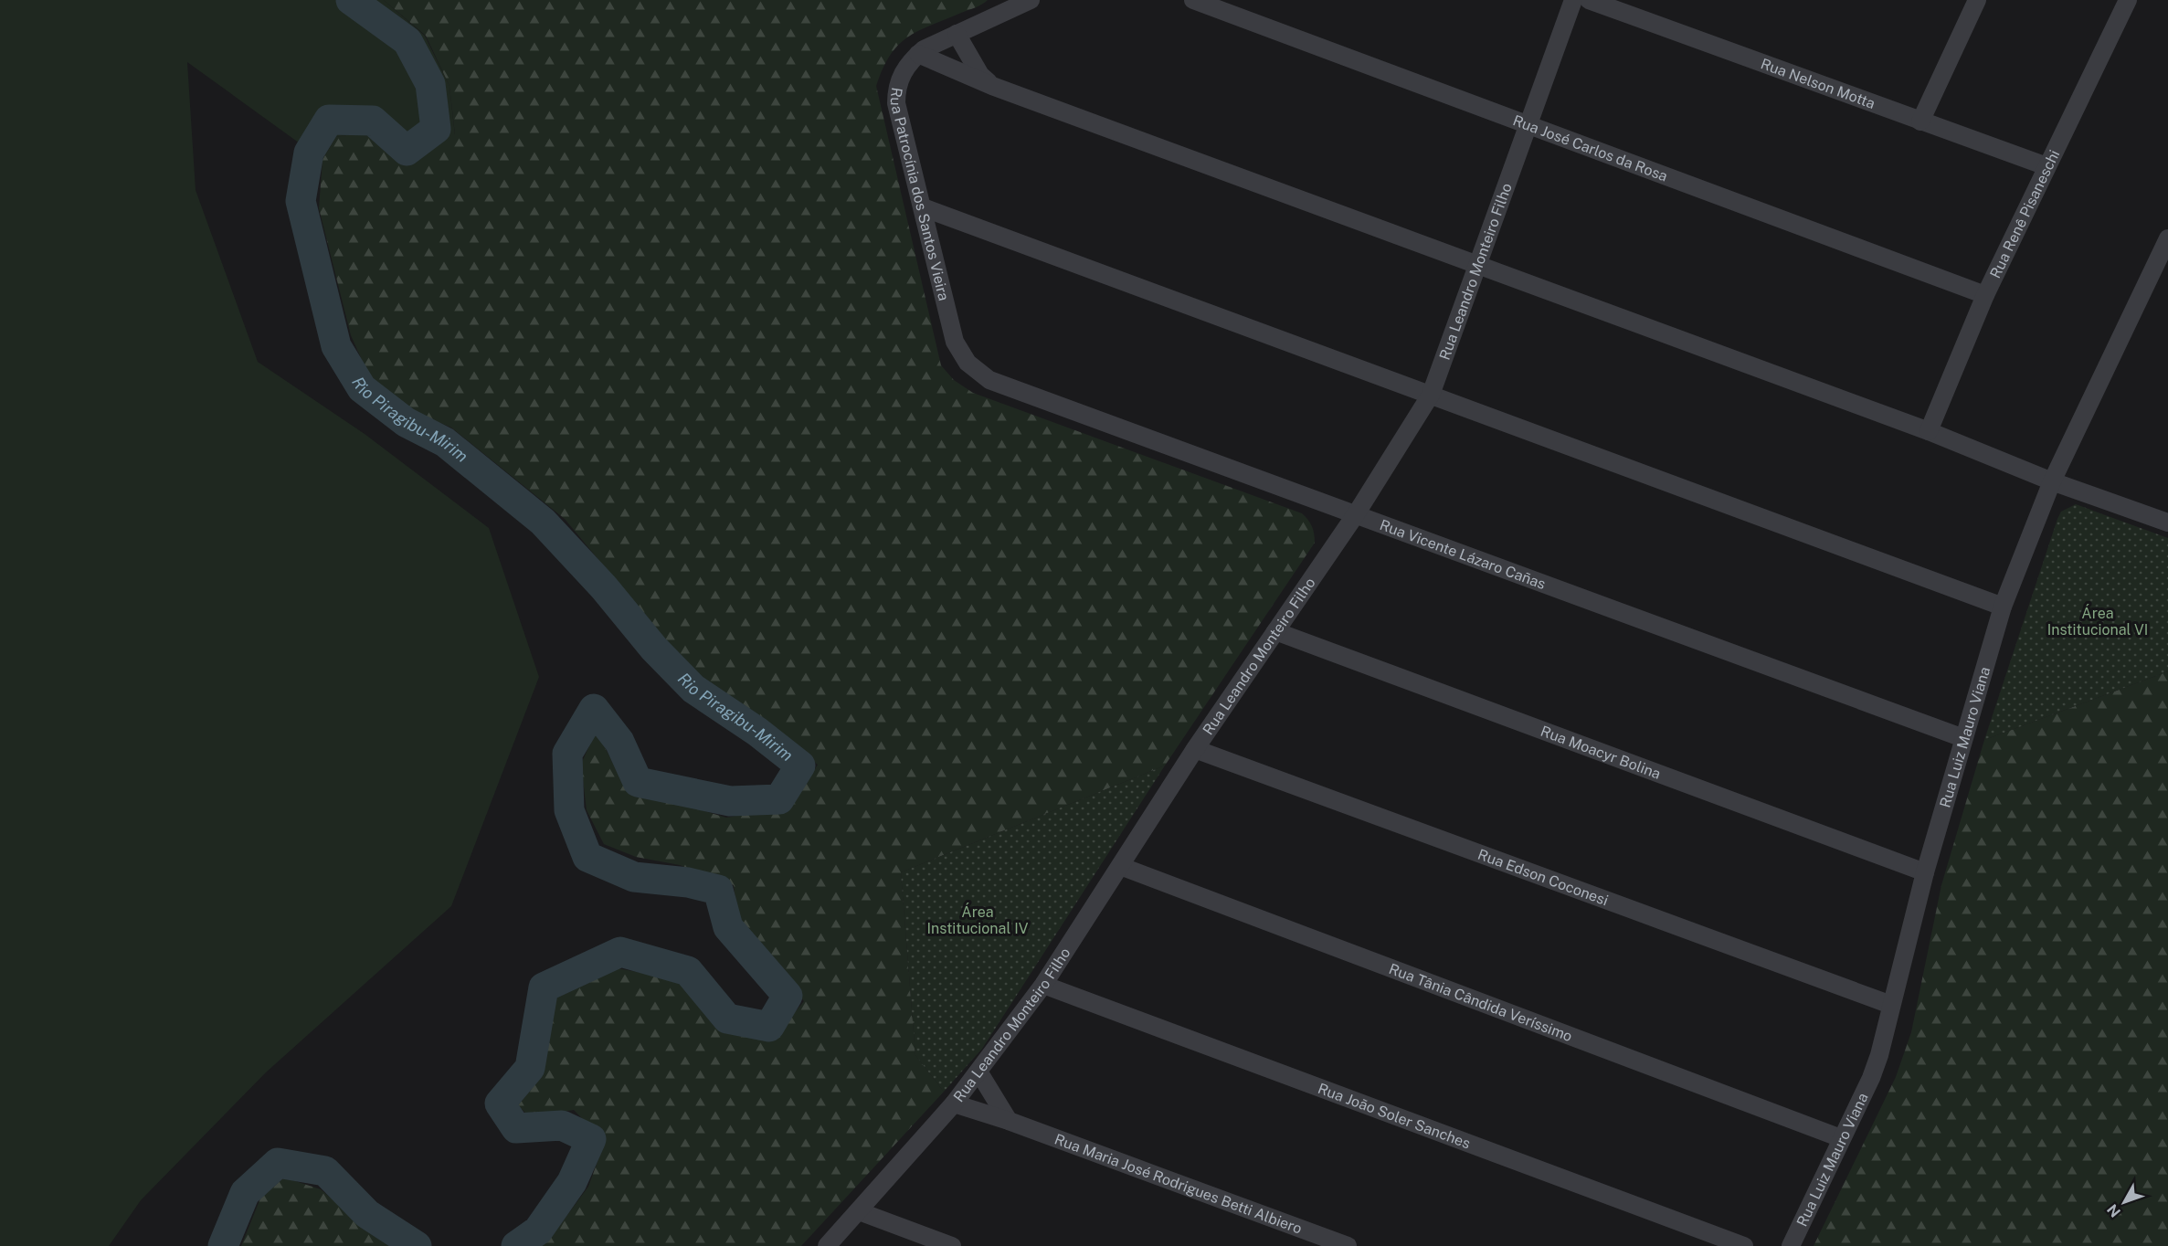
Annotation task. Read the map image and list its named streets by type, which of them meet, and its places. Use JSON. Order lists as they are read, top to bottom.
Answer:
{
  "streets": {
    "street": [
      "Rua Nelson Motta",
      "Rua José Carlos da Rosa",
      "Rua Patrocínia dos Santos Vieira",
      "Rua Renê Pisaneschi",
      "Rua Leandro Monteiro Filho",
      "Rua Vicente Lázaro Cañas",
      "Rua Luiz Mauro Viana",
      "Rua Moacyr Bolina",
      "Rua Edson Coconesi",
      "Rua Tânia Cândida Veríssimo",
      "Rua João Soler Sanches",
      "Rua Maria José Rodrigues Betti Albiero"
    ]
  },
  "crossings": [
    ["Rua Nelson Motta", "Rua Renê Pisaneschi"],
    ["Rua José Carlos da Rosa", "Rua Renê Pisaneschi"],
    ["Rua José Carlos da Rosa", "Rua Leandro Monteiro Filho"],
    ["Rua Patrocínia dos Santos Vieira", "Rua Vicente Lázaro Cañas"],
    ["Rua Leandro Monteiro Filho", "Rua Vicente Lázaro Cañas"],
    ["Rua Leandro Monteiro Filho", "Rua Moacyr Bolina"],
    ["Rua Leandro Monteiro Filho", "Rua Edson Coconesi"],
    ["Rua Leandro Monteiro Filho", "Rua Tânia Cândida Veríssimo"],
    ["Rua Leandro Monteiro Filho", "Rua João Soler Sanches"],
    ["Rua Leandro Monteiro Filho", "Rua Maria José Rodrigues Betti Albiero"],
    ["Rua Vicente Lázaro Cañas", "Rua Luiz Mauro Viana"],
    ["Rua Luiz Mauro Viana", "Rua Moacyr Bolina"],
    ["Rua Luiz Mauro Viana", "Rua Edson Coconesi"],
    ["Rua Luiz Mauro Viana", "Rua Tânia Cândida Veríssimo"]
  ],
  "water": ["Rio Piragibu-Mirim"],
  "parks": ["Área Institucional VI", "Área Institucional IV"],
  "north": "bottom left"
}
